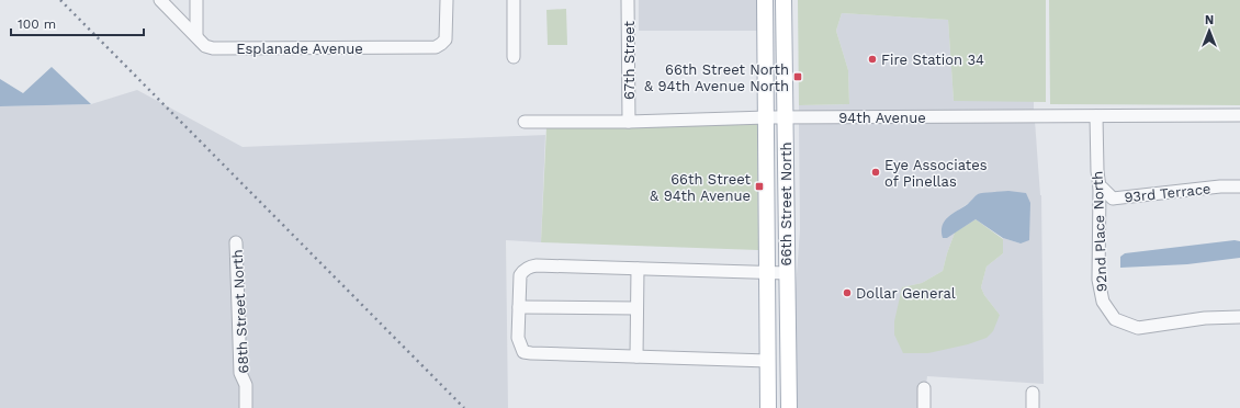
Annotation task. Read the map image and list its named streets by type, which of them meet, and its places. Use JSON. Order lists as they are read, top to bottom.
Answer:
{
  "streets": {
    "main road": ["66th Street North"],
    "street": [
      "Esplanade Avenue",
      "67th Street",
      "94th Avenue",
      "93rd Terrace",
      "92nd Place North",
      "68th Street North"
    ]
  },
  "crossings": [
    ["67th Street", "94th Avenue"],
    ["94th Avenue", "66th Street North"],
    ["94th Avenue", "92nd Place North"],
    ["93rd Terrace", "92nd Place North"]
  ],
  "places": {
    "other": ["Fire Station 34", "Eye Associates of Pinellas", "Dollar General"],
    "transit": ["66th Street North & 94th Avenue North", "66th Street & 94th Avenue"]
  },
  "scale_bar": "100 m",
  "north": "top"
}
